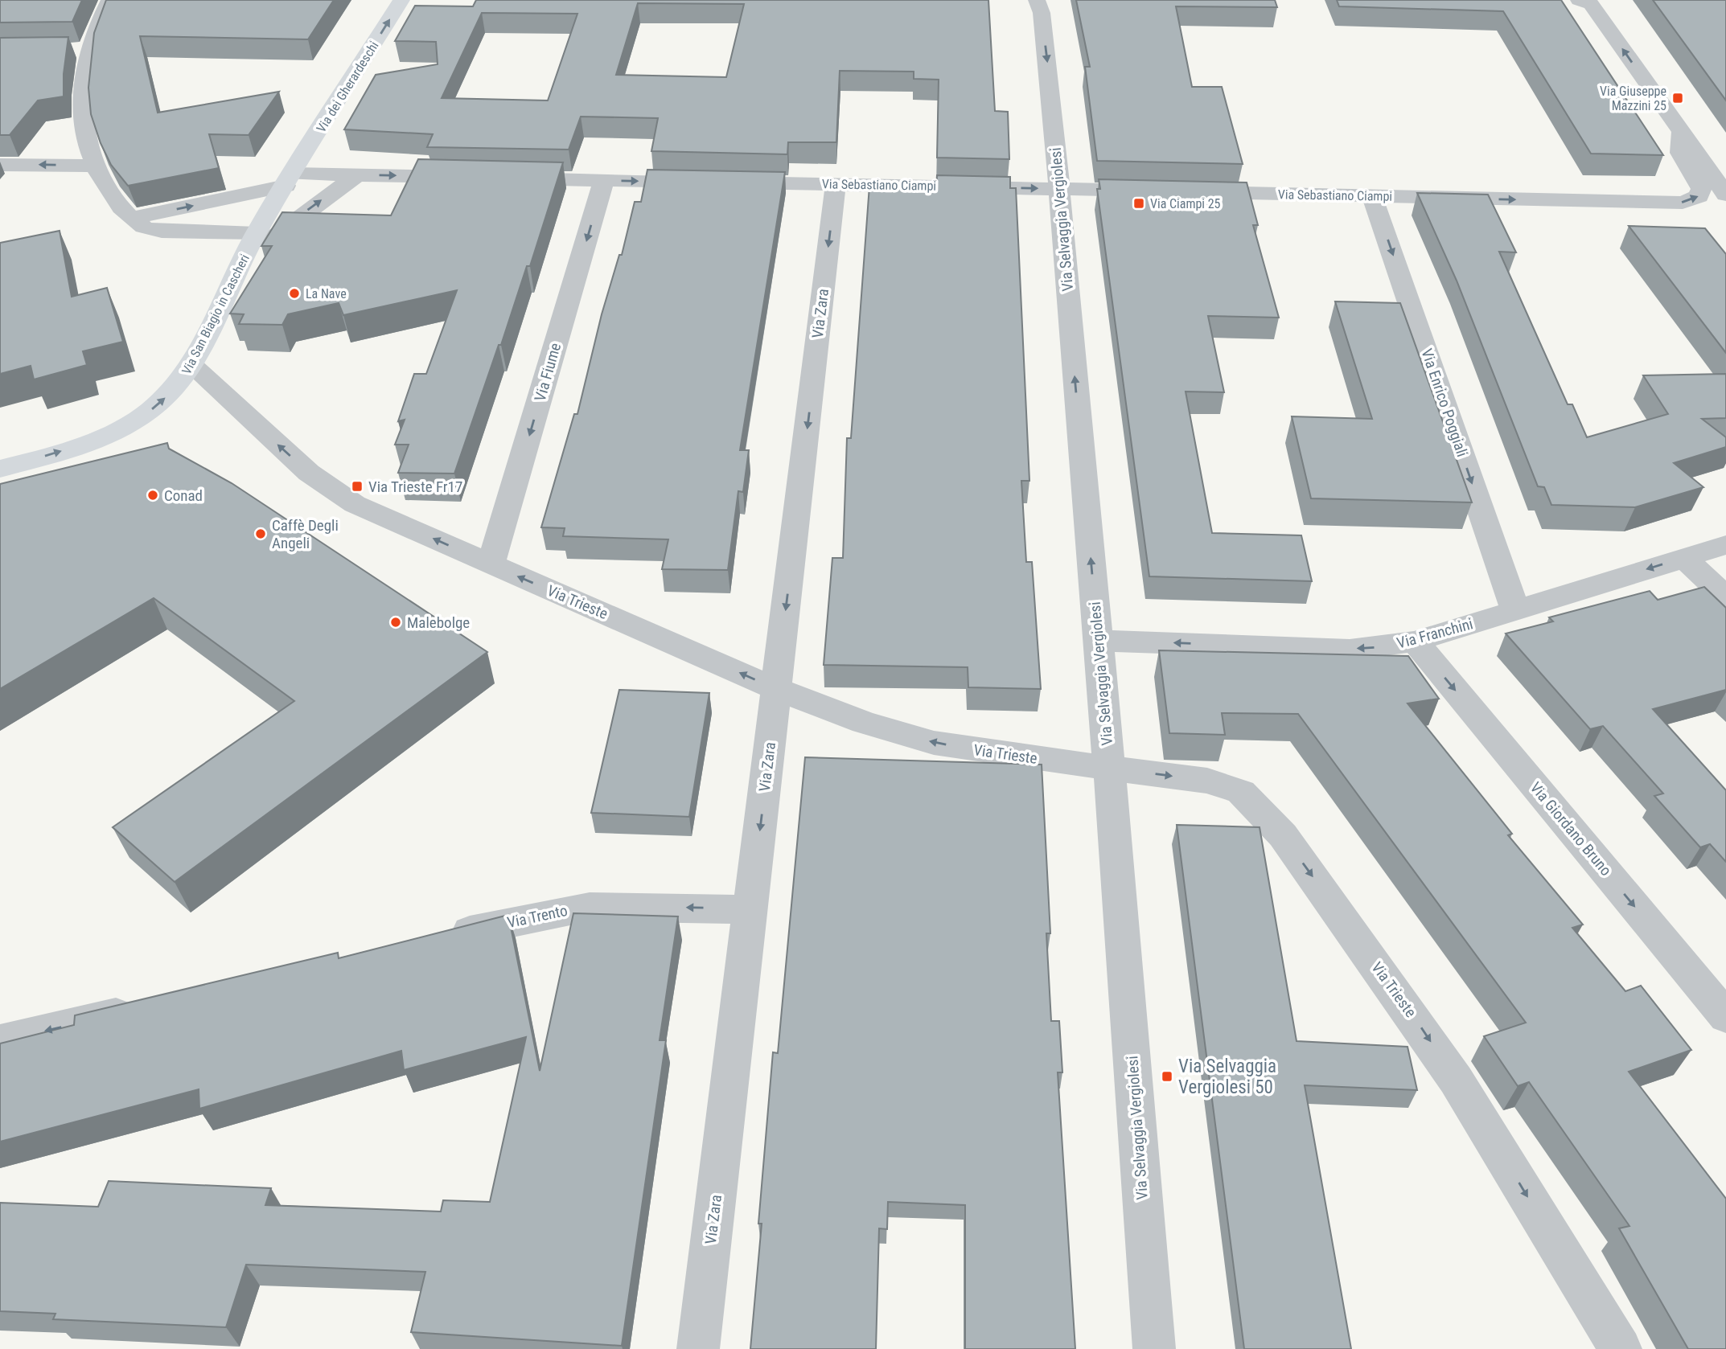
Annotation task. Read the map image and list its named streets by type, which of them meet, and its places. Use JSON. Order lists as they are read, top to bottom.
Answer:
{
  "streets": {
    "street": [
      "Via dei Gherardeschi",
      "Via Sebastiano Ciampi",
      "Via Selvaggia Vergiolesi",
      "Via Zara",
      "Via San Biagio in Cascheri",
      "Via Fiume",
      "Via Enrico Poggiali",
      "Via Trieste",
      "Via Franchini",
      "Via Giordano Bruno",
      "Via Trento"
    ]
  },
  "crossings": [
    ["Via dei Gherardeschi", "Via San Biagio in Cascheri"],
    ["Via Sebastiano Ciampi", "Via Selvaggia Vergiolesi"],
    ["Via Sebastiano Ciampi", "Via Zara"],
    ["Via Sebastiano Ciampi", "Via Fiume"],
    ["Via Sebastiano Ciampi", "Via Enrico Poggiali"],
    ["Via Selvaggia Vergiolesi", "Via Trieste"],
    ["Via Selvaggia Vergiolesi", "Via Franchini"],
    ["Via Zara", "Via Trieste"],
    ["Via Zara", "Via Trento"],
    ["Via San Biagio in Cascheri", "Via Trieste"],
    ["Via Fiume", "Via Trieste"],
    ["Via Enrico Poggiali", "Via Franchini"],
    ["Via Franchini", "Via Giordano Bruno"]
  ],
  "one_way": [
    "Via dei Gherardeschi",
    "Via Sebastiano Ciampi",
    "Via Zara",
    "Via Fiume",
    "Via Enrico Poggiali",
    "Via Franchini",
    "Via Giordano Bruno",
    "Via Trento"
  ],
  "places": {
    "transit": [
      "Via Giuseppe Mazzini 25",
      "Via Ciampi 25",
      "Via Trieste Fr17",
      "Via Selvaggia Vergiolesi 50"
    ],
    "other": [
      "La Nave",
      "Conad",
      "Caffè Degli Angeli",
      "Malebolge"
    ]
  }
}
